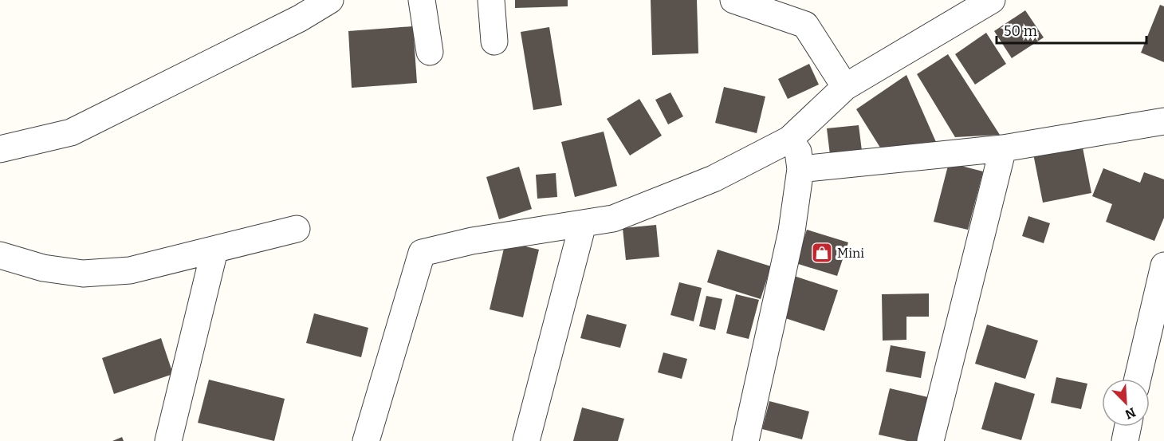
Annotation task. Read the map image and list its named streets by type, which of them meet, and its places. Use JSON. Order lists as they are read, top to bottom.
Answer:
{
  "places": {
    "shop": ["Mini"]
  },
  "scale_bar": "50 m",
  "north": "bottom right"
}
